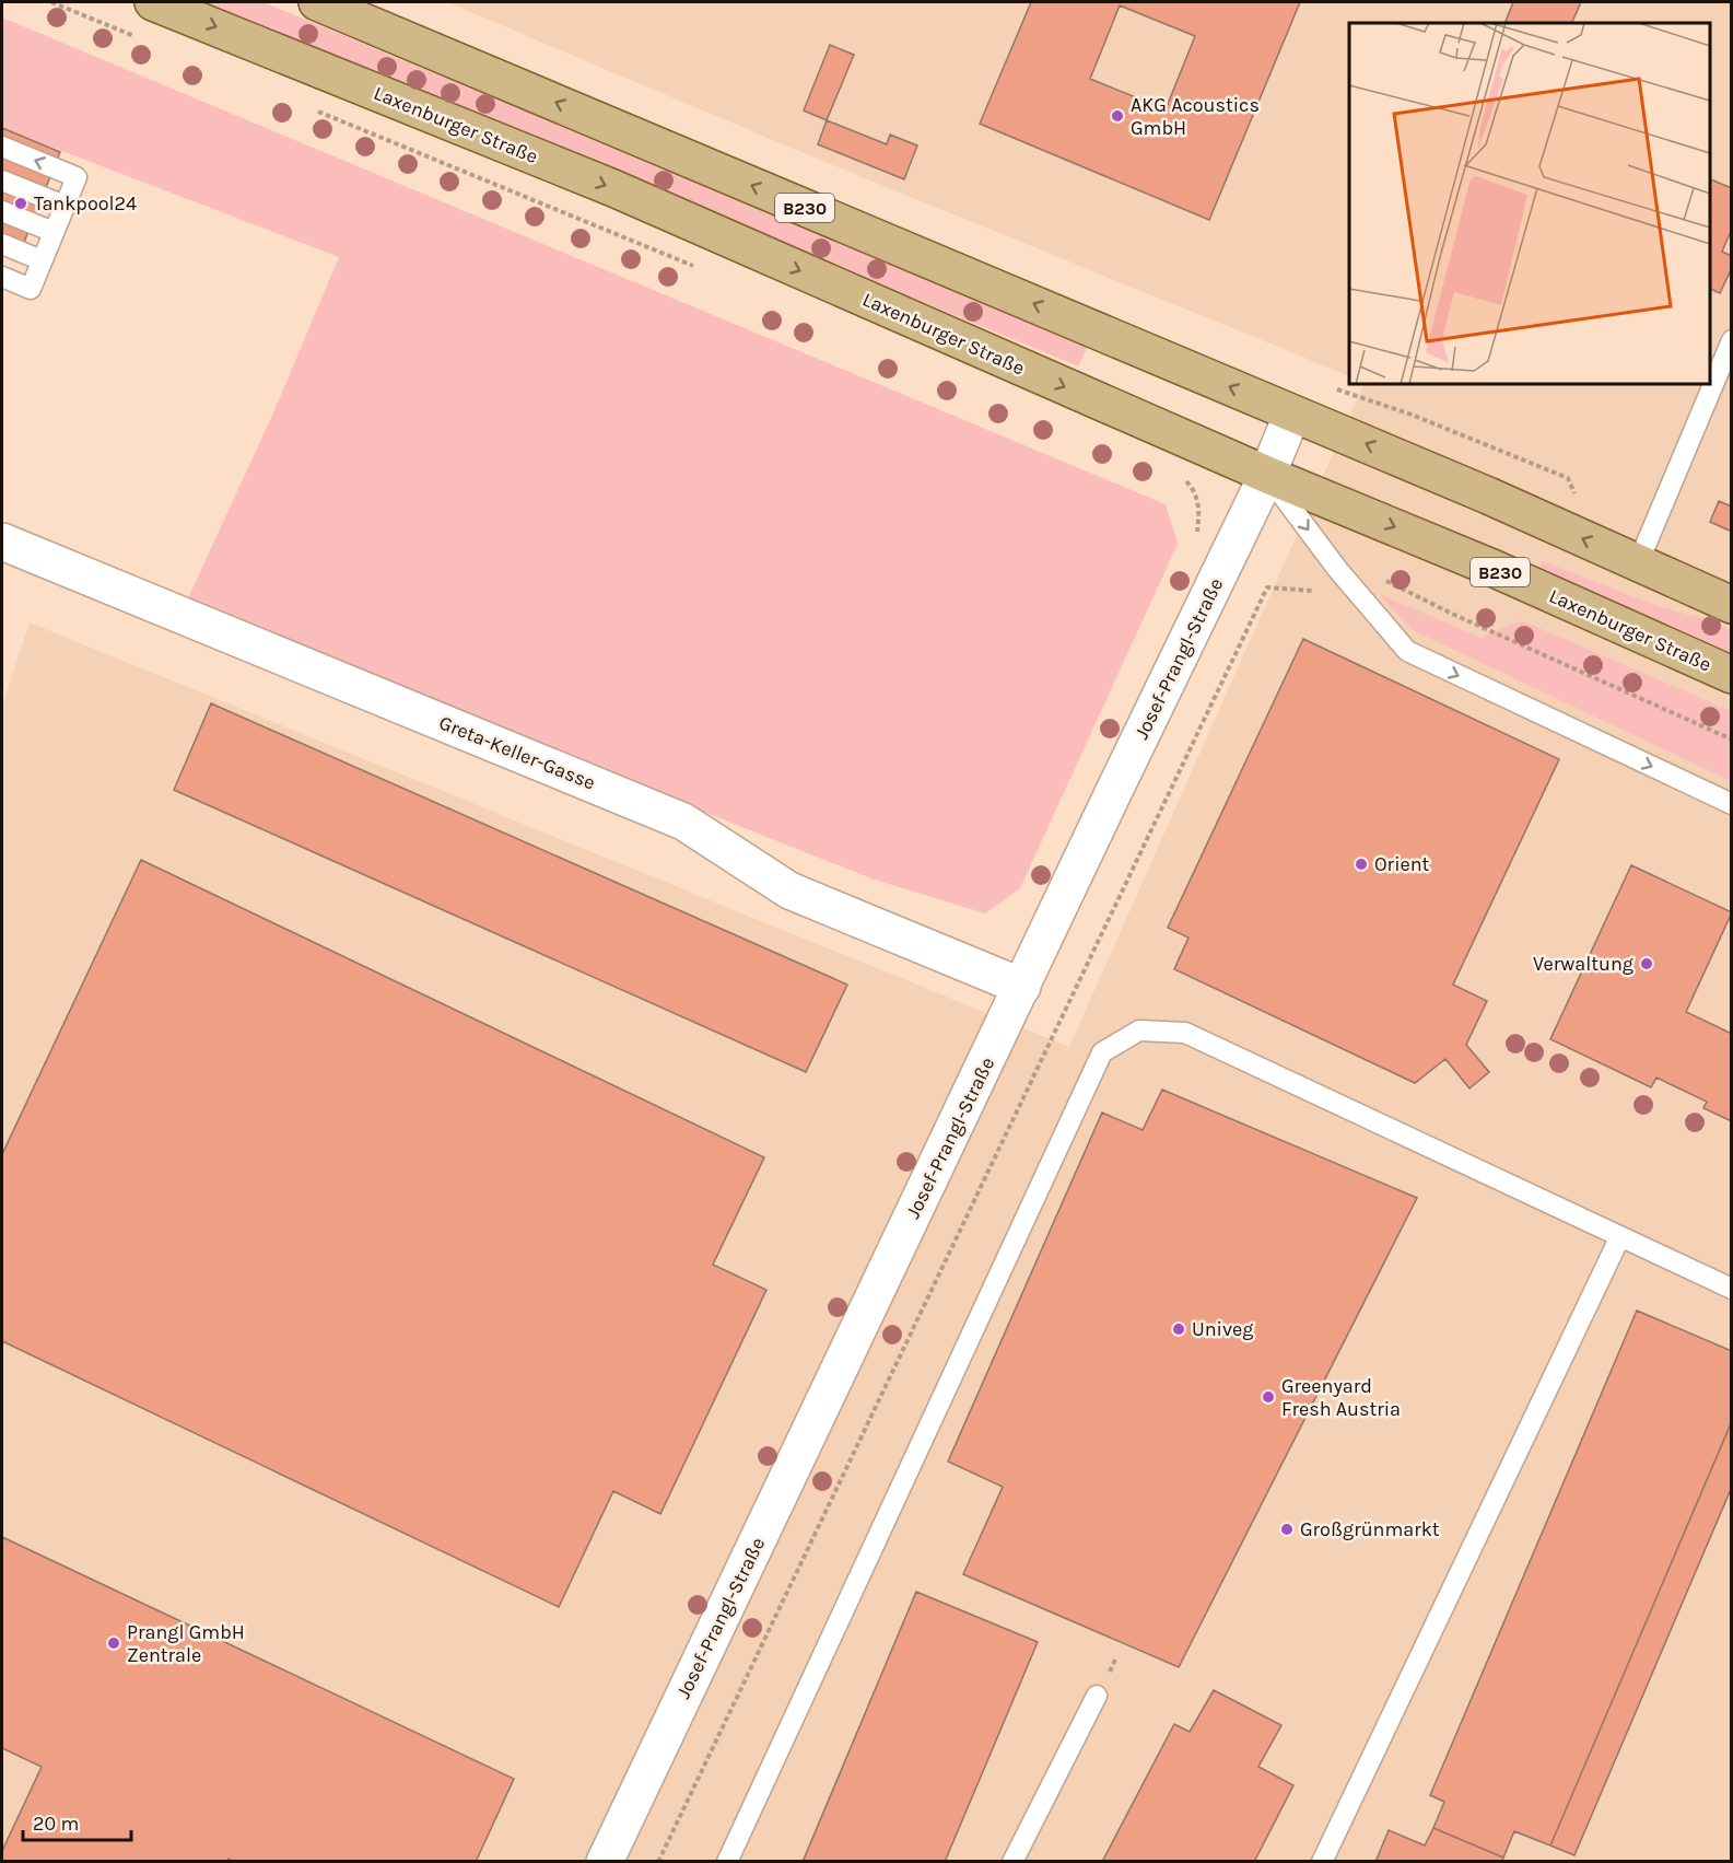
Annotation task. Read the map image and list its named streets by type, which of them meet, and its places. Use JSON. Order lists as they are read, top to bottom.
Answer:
{
  "streets": {
    "main road": ["Laxenburger Straße", "B230"],
    "street": ["Josef-Prangl-Straße", "Greta-Keller-Gasse"]
  },
  "crossings": [
    ["Laxenburger Straße", "Josef-Prangl-Straße"],
    ["B230", "Josef-Prangl-Straße"],
    ["Josef-Prangl-Straße", "Greta-Keller-Gasse"]
  ],
  "places": [
    "AKG Acoustics GmbH",
    "Tankpool24",
    "Orient",
    "Verwaltung",
    "Univeg",
    "Greenyard Fresh Austria",
    "Großgrünmarkt",
    "Prangl GmbH Zentrale"
  ],
  "scale_bar": "20 m"
}
